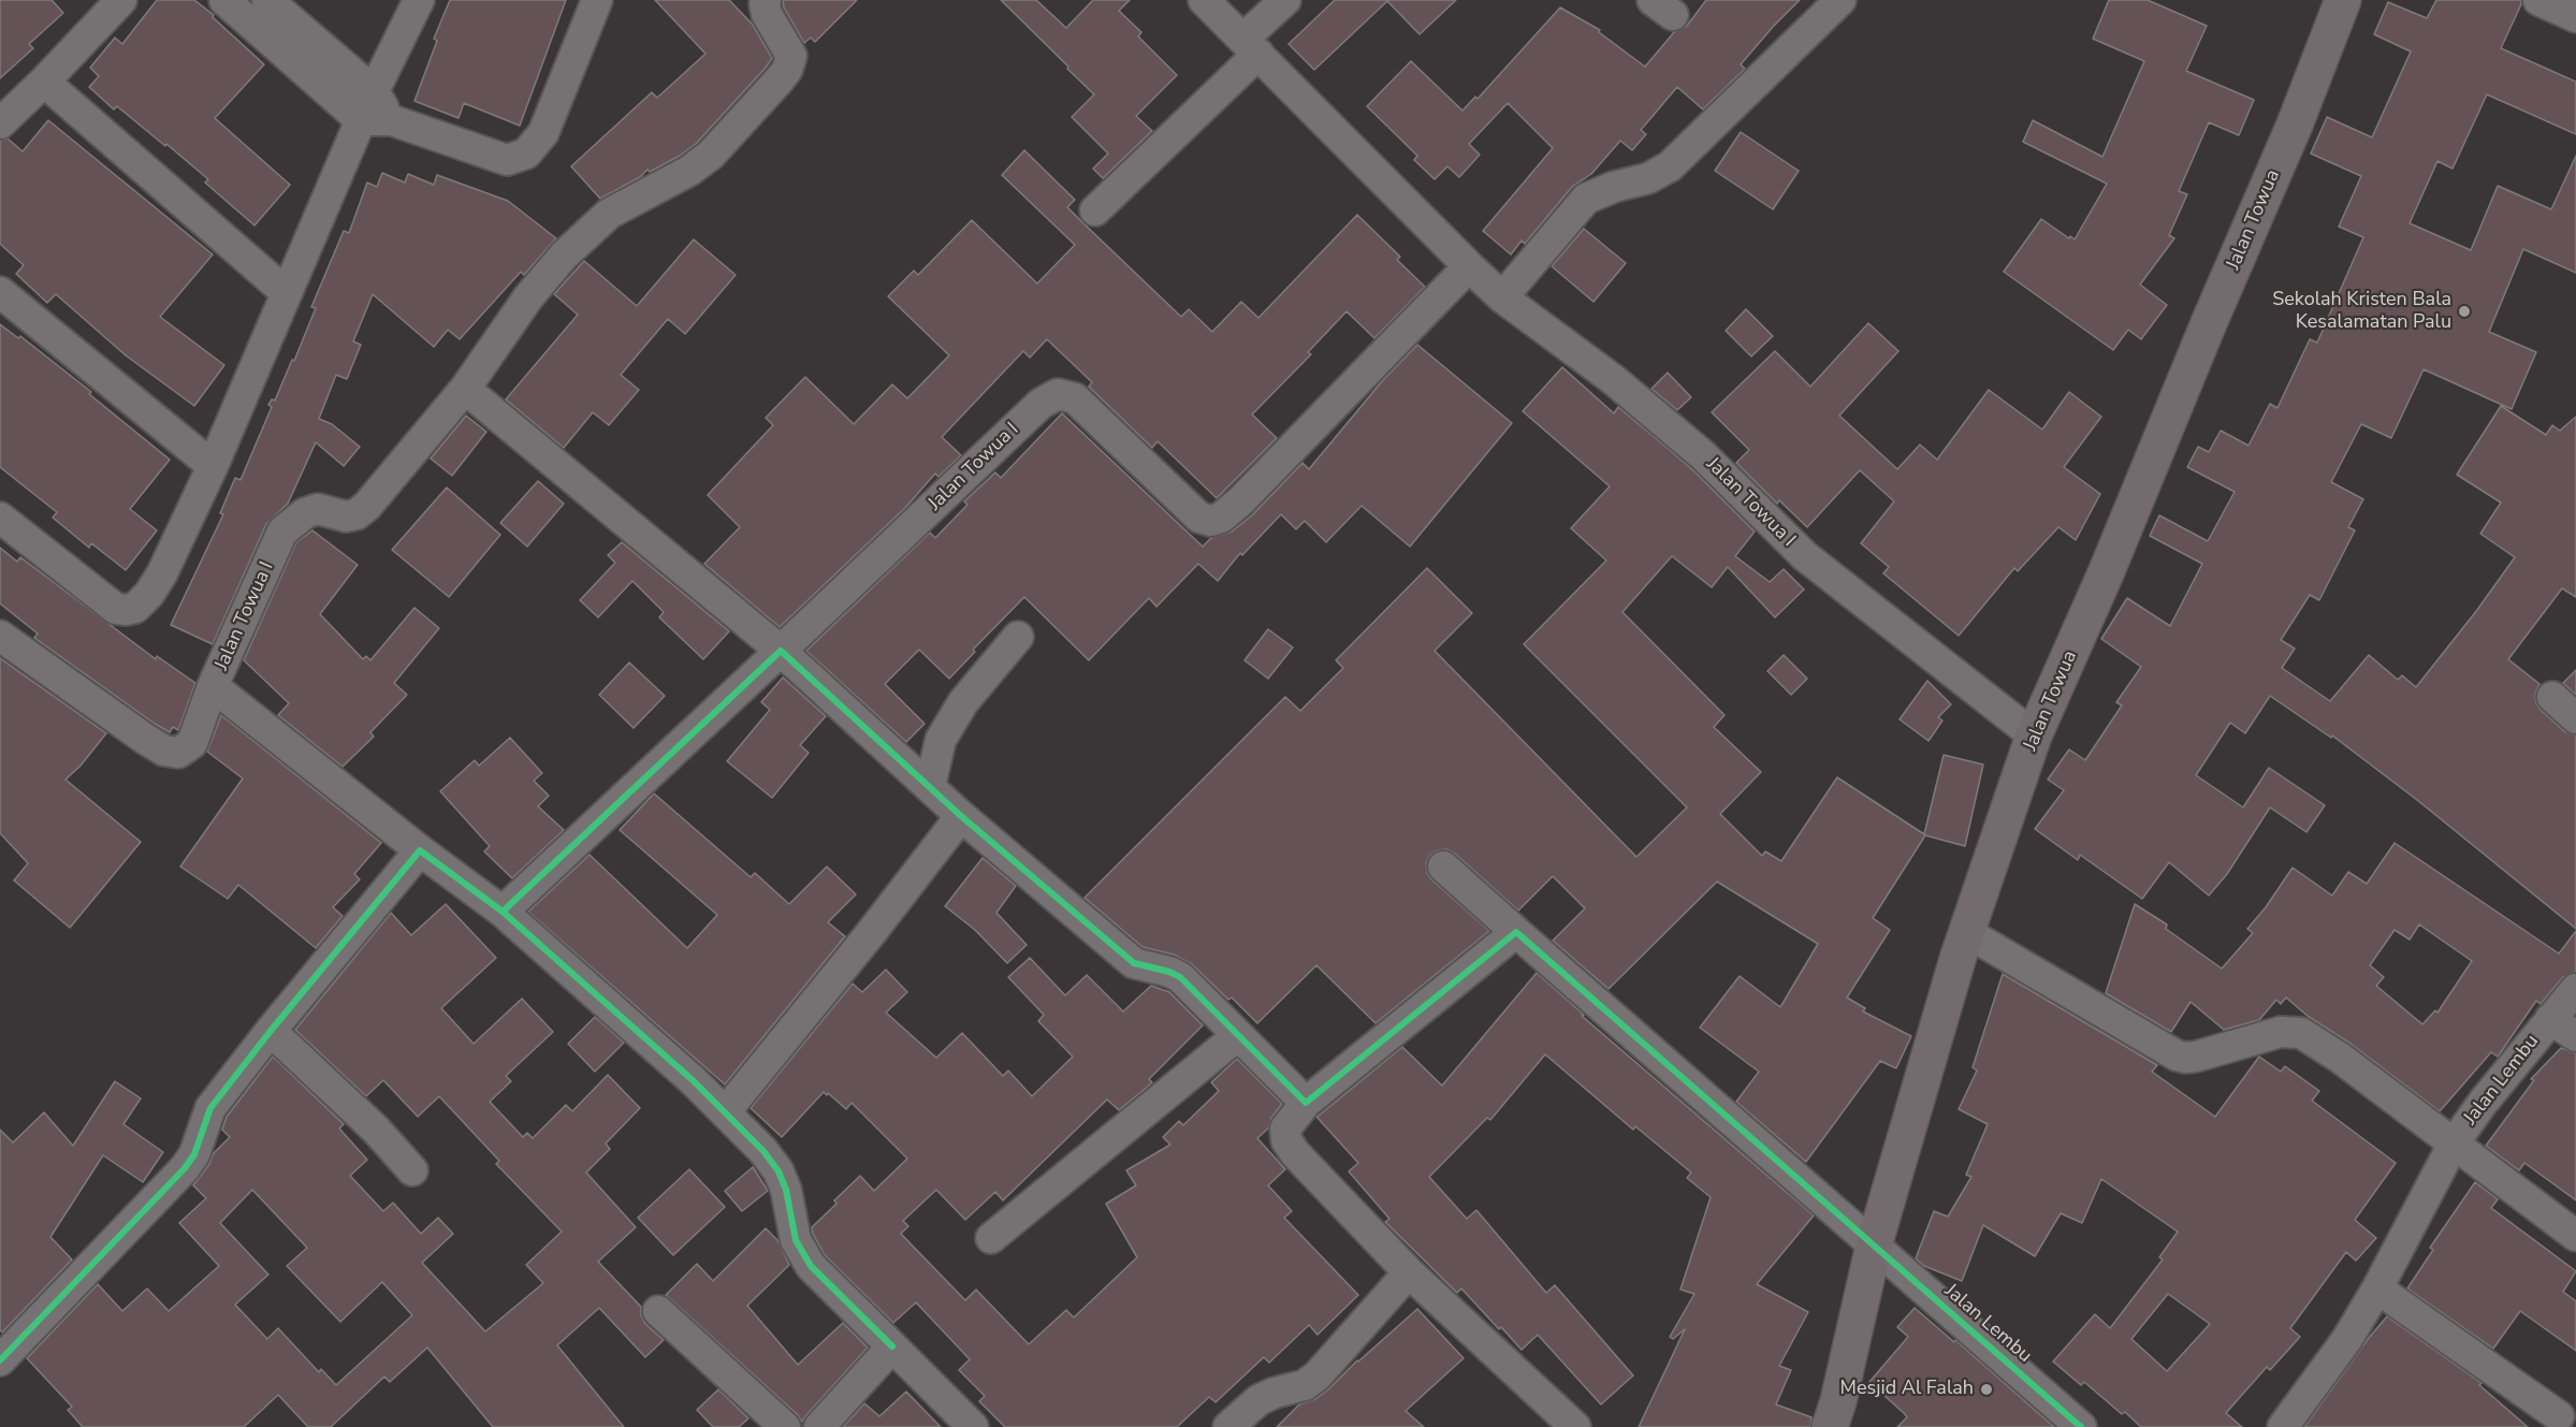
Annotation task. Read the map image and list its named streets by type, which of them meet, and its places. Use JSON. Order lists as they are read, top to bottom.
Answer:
{
  "streets": {
    "main road": ["Jalan Towua"],
    "street": ["Jalan Towua I", "Jalan Lembu"]
  },
  "crossings": [
    ["Jalan Towua", "Jalan Towua I"],
    ["Jalan Towua", "Jalan Lembu"]
  ],
  "places": ["Sekolah Kristen Bala Kesalamatan Palu", "Mesjid Al Falah"]
}
